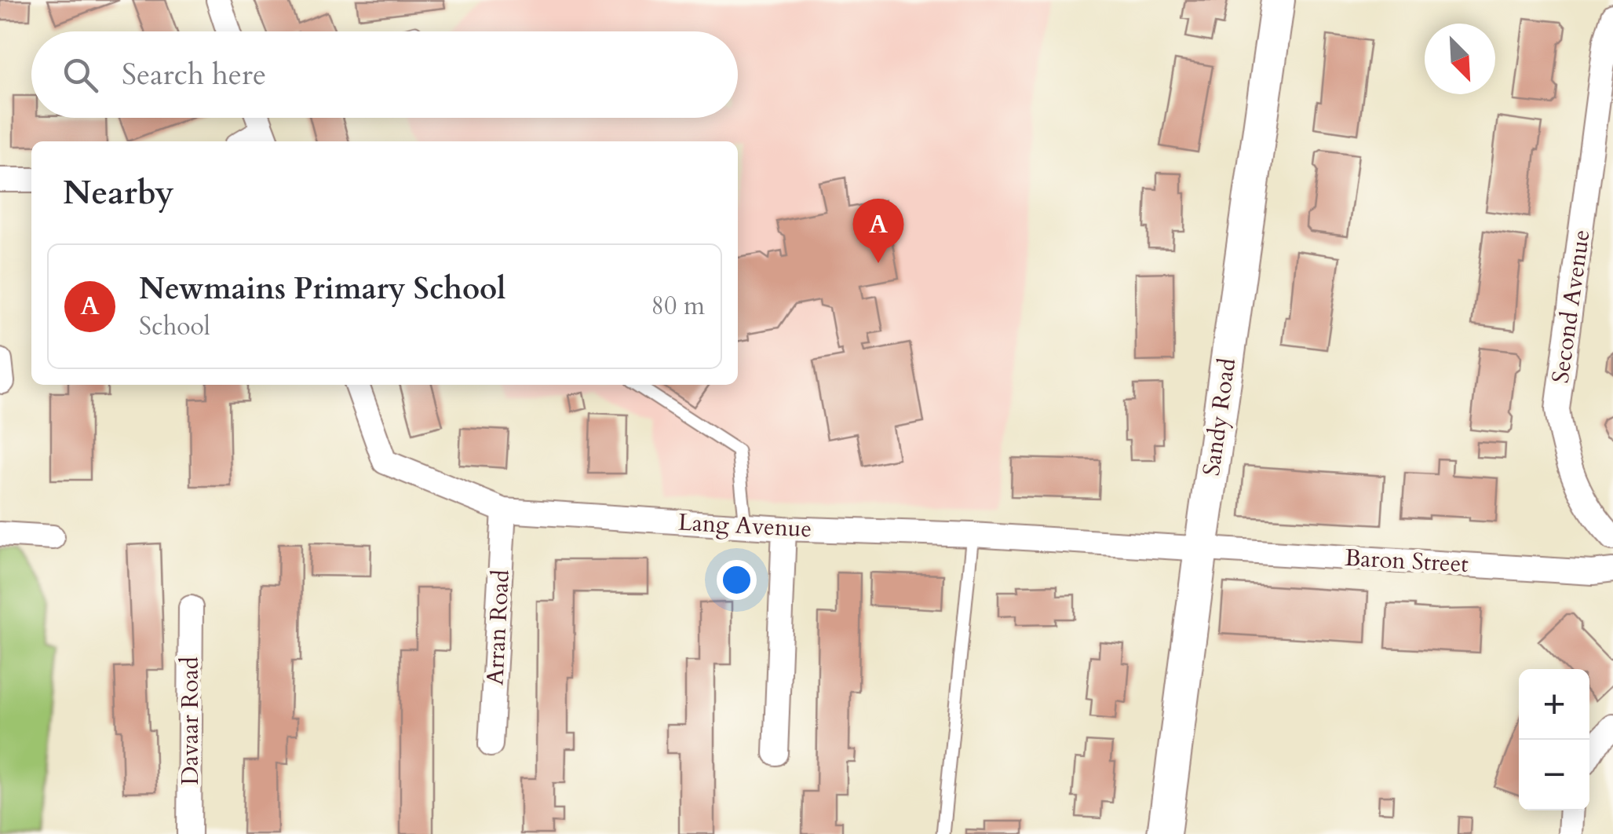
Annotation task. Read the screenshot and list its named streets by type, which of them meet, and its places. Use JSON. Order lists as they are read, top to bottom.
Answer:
{
  "streets": {
    "main road": ["Sandy Road"],
    "street": [
      "Second Avenue",
      "Lang Avenue",
      "Baron Street",
      "Arran Road",
      "Davaar Road"
    ]
  },
  "crossings": [
    ["Sandy Road", "Lang Avenue"],
    ["Sandy Road", "Baron Street"],
    ["Lang Avenue", "Baron Street"],
    ["Lang Avenue", "Arran Road"]
  ],
  "north": "bottom right",
  "page": {
    "search": "Search here",
    "heading": "Nearby",
    "pins": "A",
    "list": [
      {
        "mark": "A",
        "name": "Newmains Primary School",
        "note": "School",
        "value": "80 m"
      }
    ],
    "map_buttons": ["+", "−"]
  }
}
